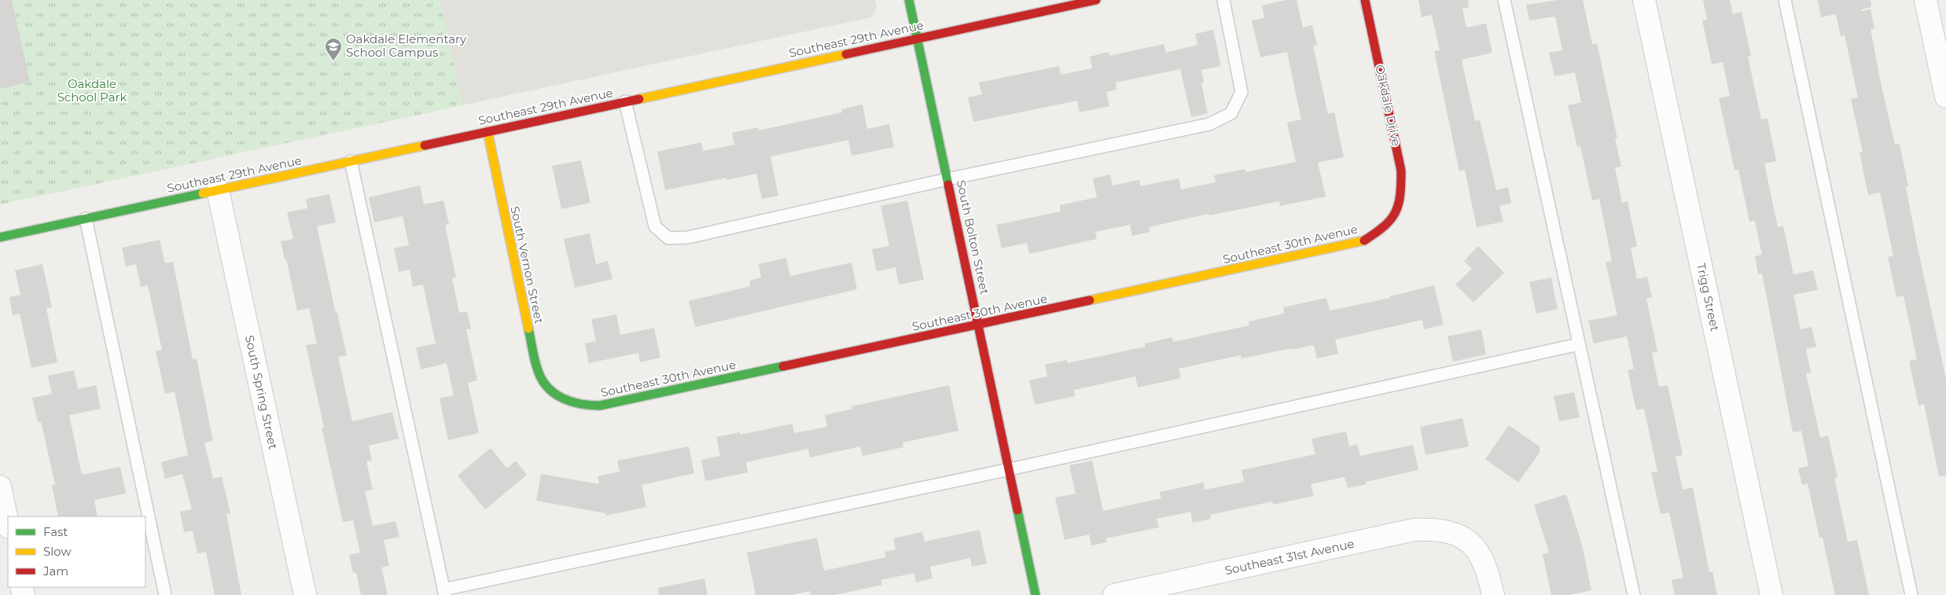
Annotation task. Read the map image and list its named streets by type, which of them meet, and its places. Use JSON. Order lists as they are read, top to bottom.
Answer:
{
  "streets": {
    "street": [
      "Southeast 29th Avenue",
      "Oakdale Drive",
      "South Bolton Street",
      "Southeast 30th Avenue",
      "South Vernon Street",
      "Trigg Street",
      "South Spring Street",
      "Southeast 31st Avenue"
    ]
  },
  "crossings": [
    ["Southeast 29th Avenue", "South Bolton Street"],
    ["Southeast 29th Avenue", "South Vernon Street"],
    ["Southeast 29th Avenue", "South Spring Street"],
    ["Oakdale Drive", "Southeast 30th Avenue"],
    ["South Bolton Street", "Southeast 30th Avenue"],
    ["Southeast 30th Avenue", "South Vernon Street"]
  ],
  "parks": ["Oakdale School Park"],
  "places": {
    "school or university": ["Oakdale Elementary School Campus"]
  },
  "legend": ["Fast", "Slow", "Jam"]
}
